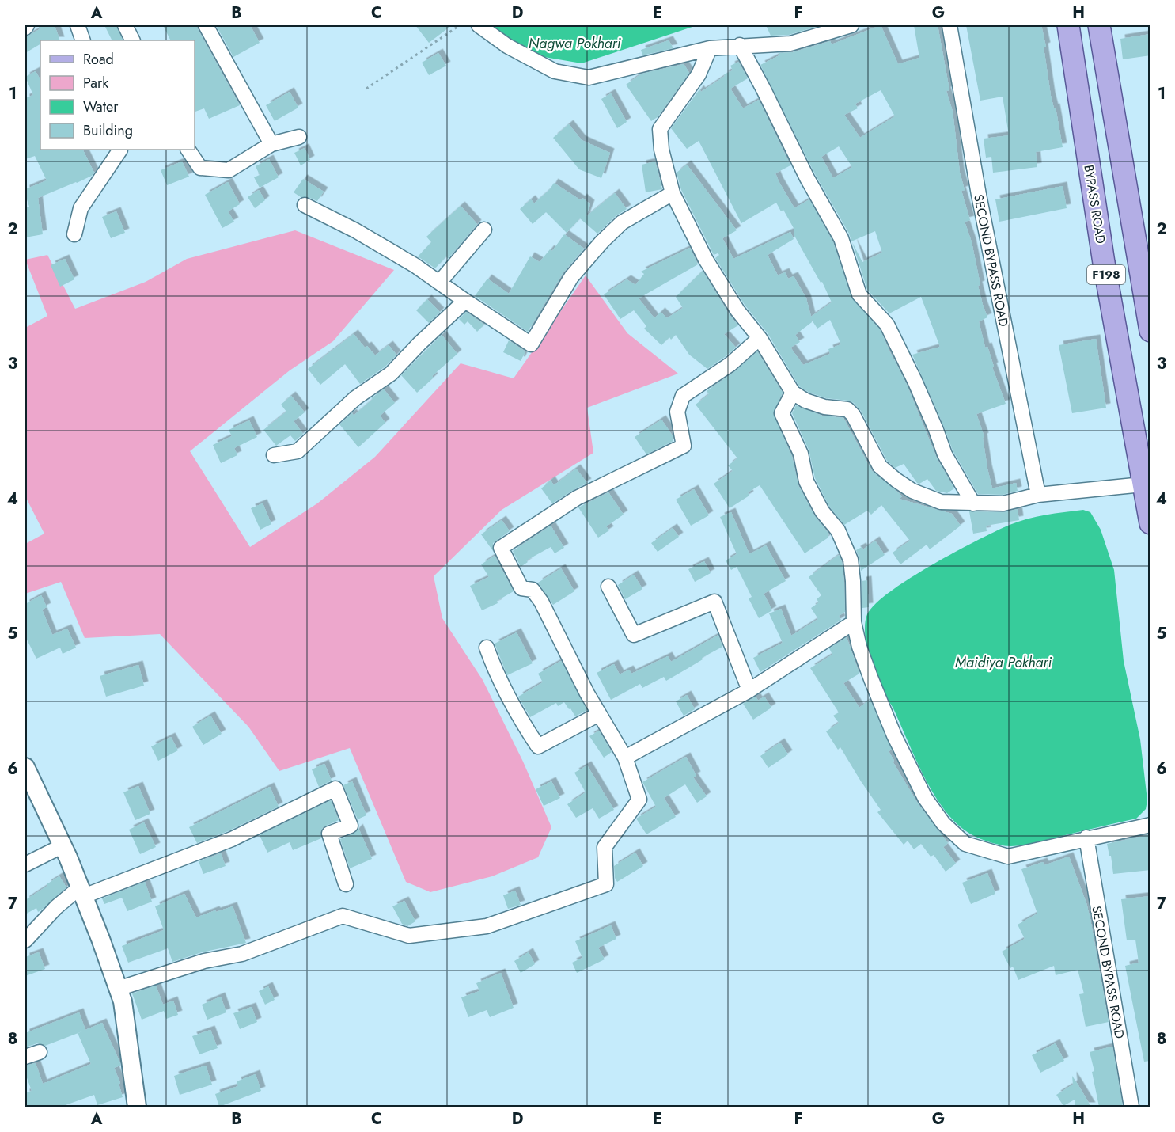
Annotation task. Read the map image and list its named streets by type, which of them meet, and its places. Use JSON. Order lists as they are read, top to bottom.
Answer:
{
  "streets": {
    "main road": ["BYPASS ROAD", "F198"],
    "street": ["SECOND BYPASS ROAD"]
  },
  "water": ["Nagwa Pokhari", "Maidiya Pokhari"],
  "legend": [
    "Road",
    "Park",
    "Water",
    "Building"
  ],
  "grid": {
    "columns": [
      "A",
      "B",
      "C",
      "D",
      "E",
      "F",
      "G",
      "H"
    ],
    "rows": [
      "1",
      "2",
      "3",
      "4",
      "5",
      "6",
      "7",
      "8"
    ]
  }
}
